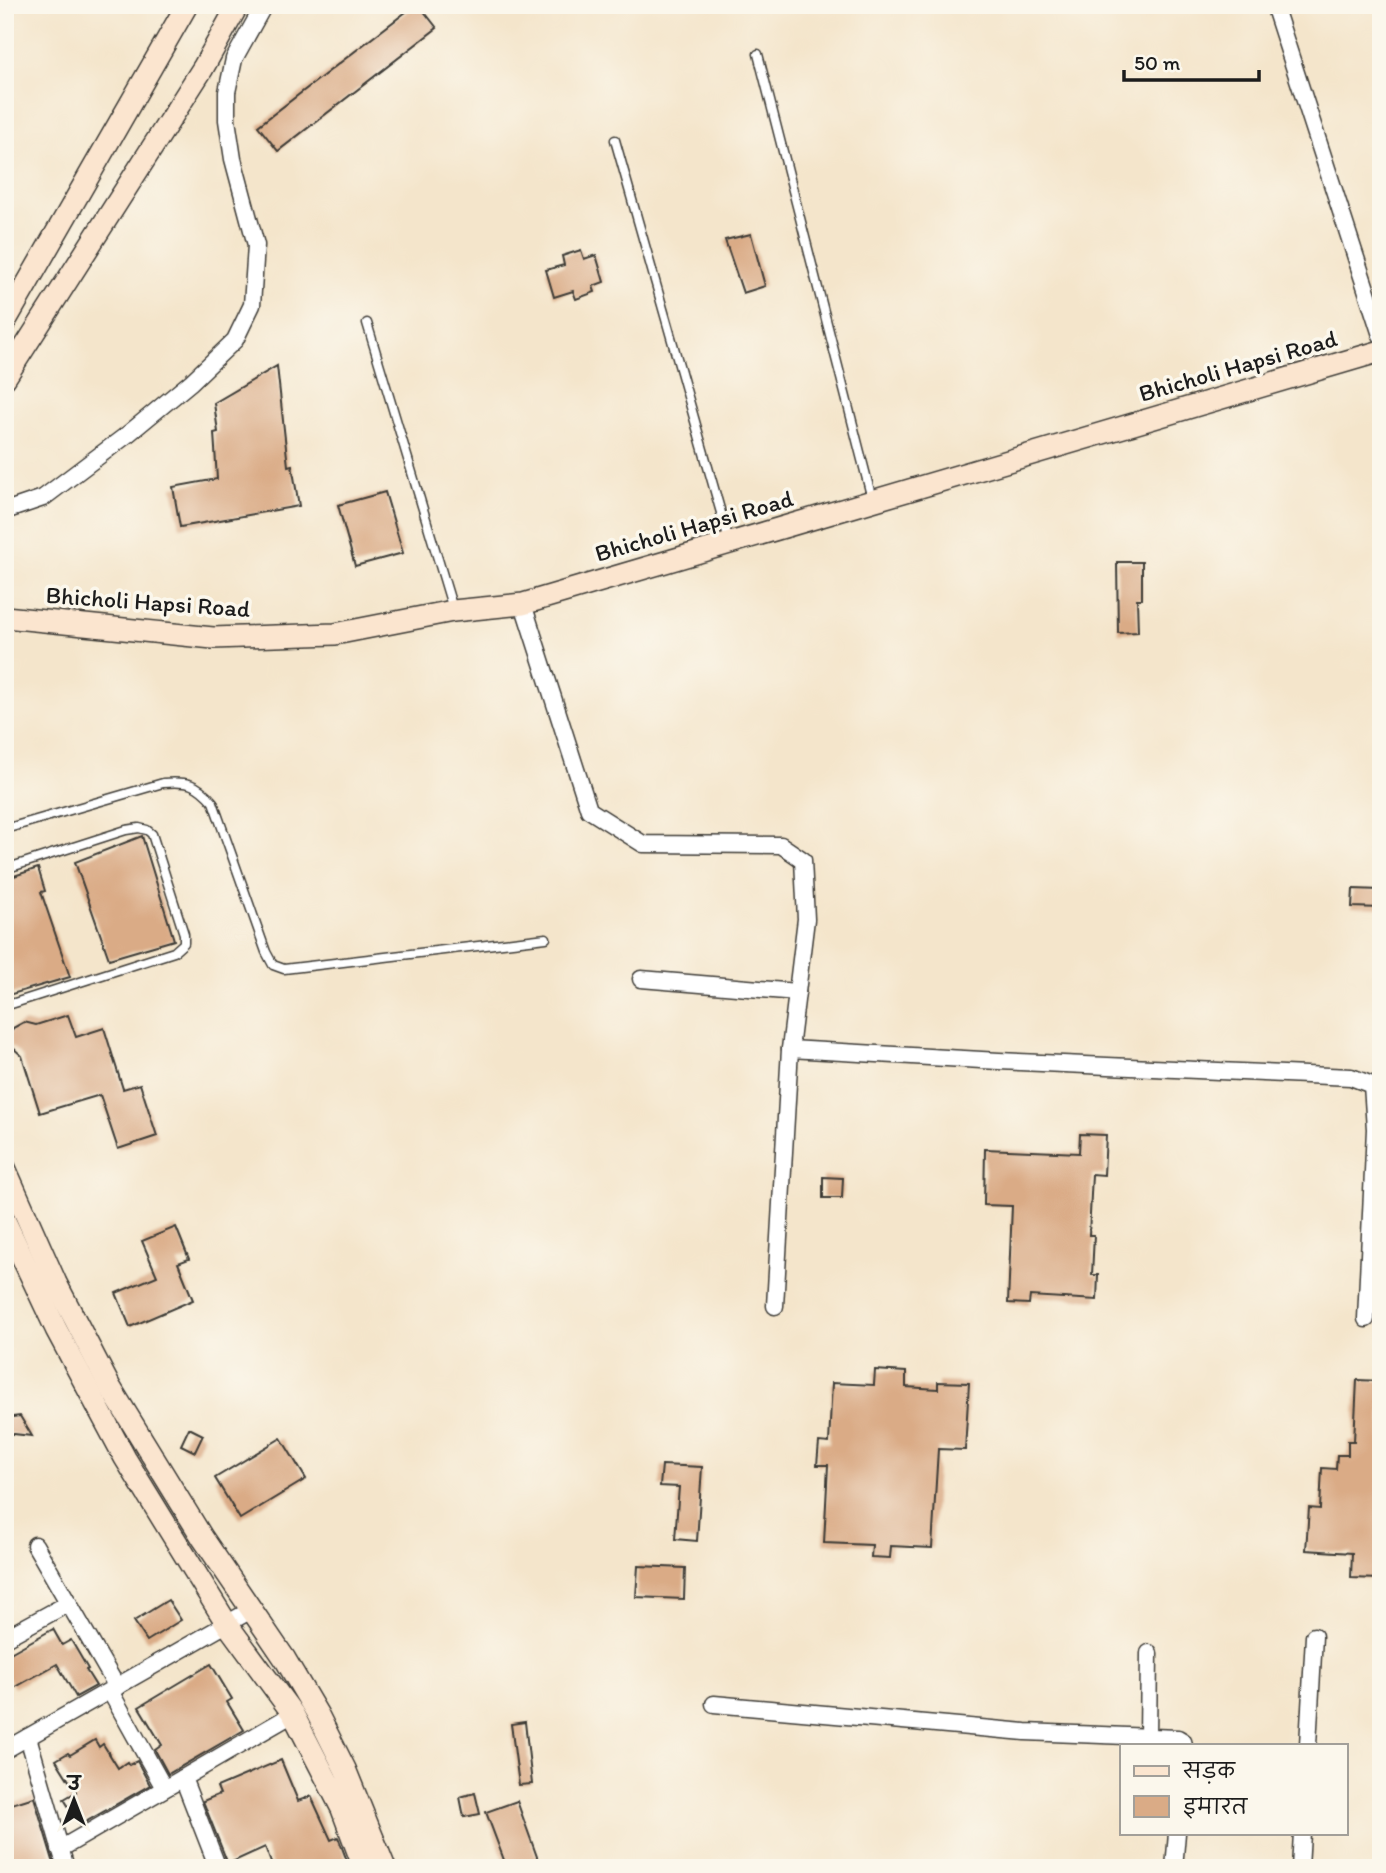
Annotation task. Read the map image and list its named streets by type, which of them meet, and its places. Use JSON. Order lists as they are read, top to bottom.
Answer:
{
  "streets": {
    "street": ["Bhicholi Hapsi Road"]
  },
  "legend": ["सड़क", "इमारत"],
  "scale_bar": "50 m",
  "north": "top"
}
